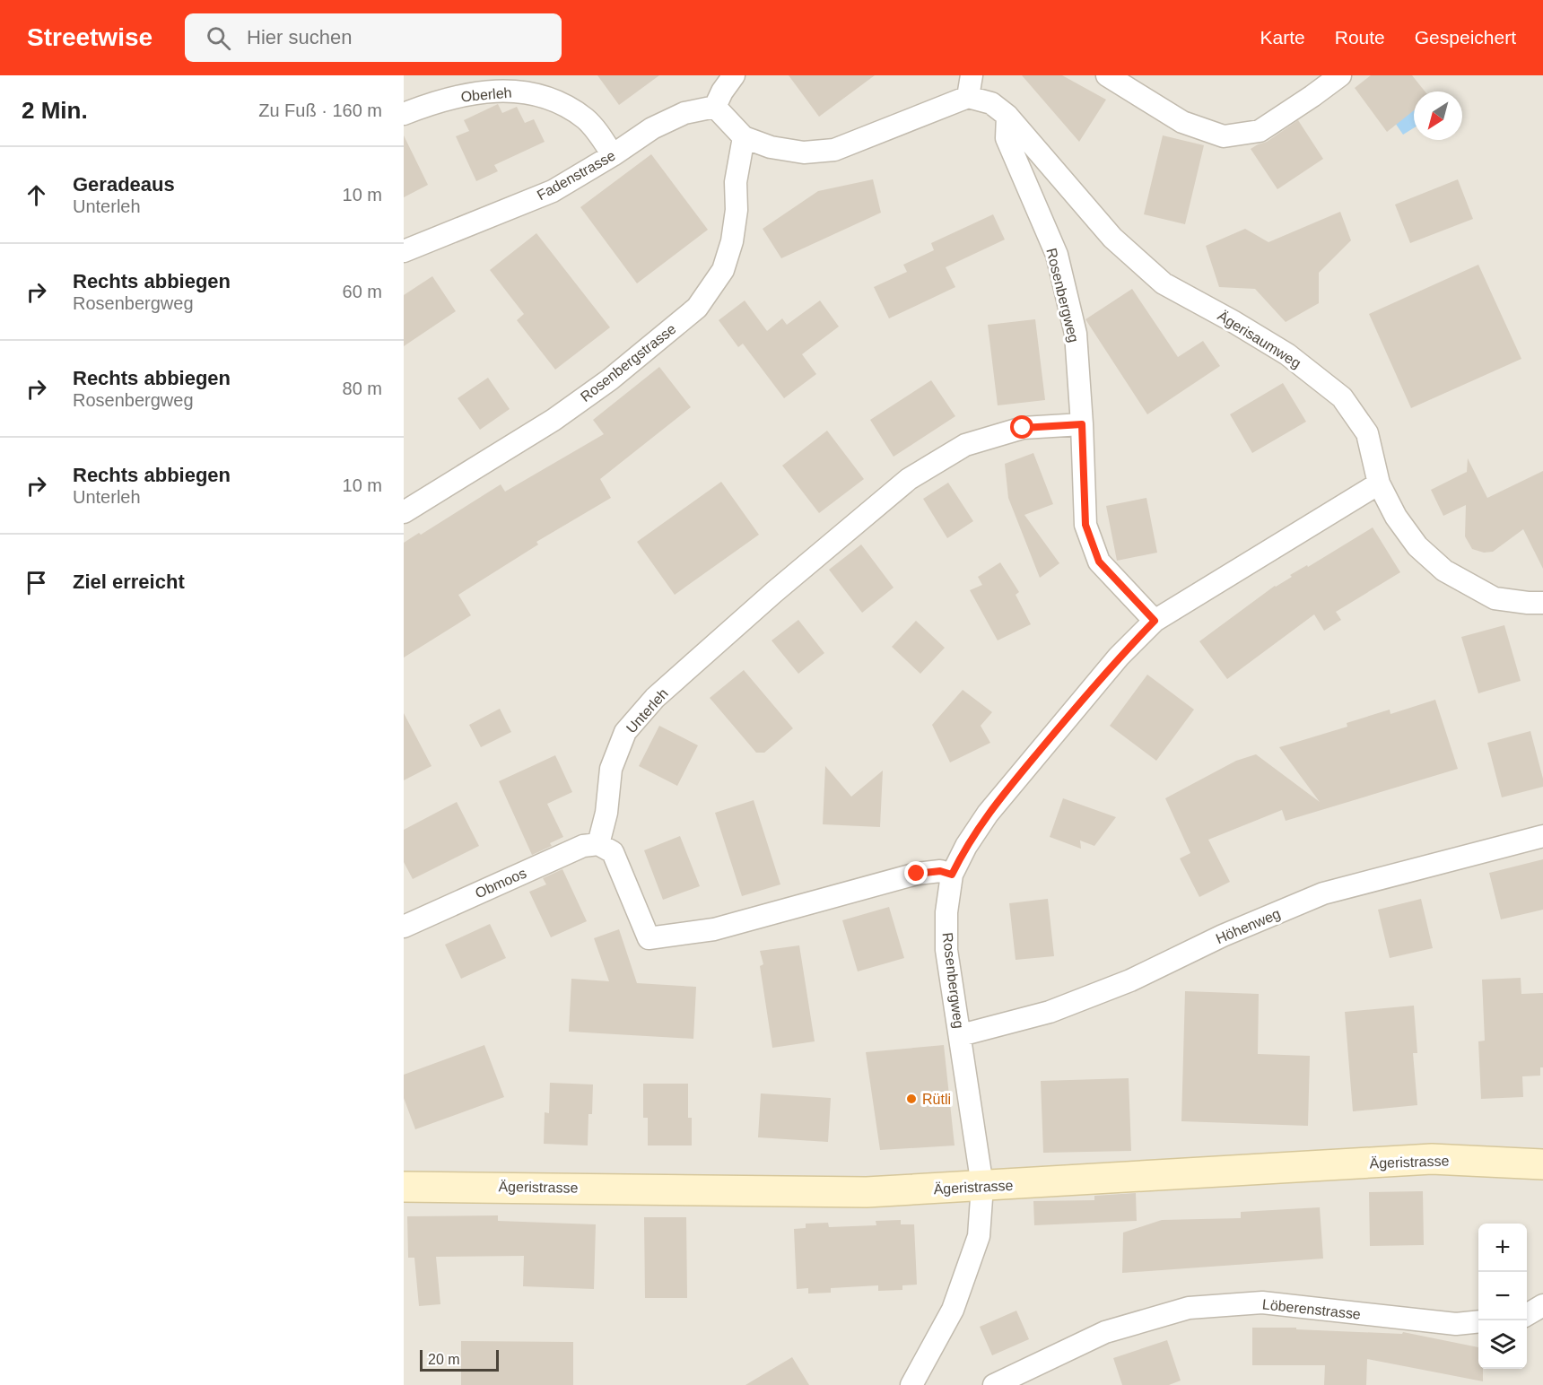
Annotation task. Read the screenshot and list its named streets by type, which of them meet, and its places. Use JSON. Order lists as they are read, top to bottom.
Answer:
{
  "streets": {
    "main road": ["Ägeristrasse"],
    "street": [
      "Oberleh",
      "Fadenstrasse",
      "Rosenbergweg",
      "Ägerisaumweg",
      "Rosenbergstrasse",
      "Unterleh",
      "Obmoos",
      "Höhenweg",
      "Löberenstrasse"
    ]
  },
  "crossings": [
    ["Oberleh", "Fadenstrasse"],
    ["Rosenbergweg", "Ägerisaumweg"],
    ["Rosenbergweg", "Unterleh"],
    ["Rosenbergweg", "Höhenweg"],
    ["Rosenbergweg", "Ägeristrasse"],
    ["Unterleh", "Obmoos"]
  ],
  "places": ["Rütli"],
  "scale_bar": "20 m",
  "north": "bottom left",
  "page": {
    "header": "Streetwise",
    "search": "Hier suchen",
    "nav": ["Karte", "Route", "Gespeichert"],
    "heading": ["2 Min.", "Zu Fuß · 160 m"],
    "list": [
      ["Geradeaus", "Unterleh", "10 m"],
      ["Rechts abbiegen", "Rosenbergweg", "60 m"],
      ["Rechts abbiegen", "Rosenbergweg", "80 m"],
      ["Rechts abbiegen", "Unterleh", "10 m"],
      "Ziel erreicht"
    ],
    "map_buttons": ["+", "−"],
    "scale": "20 m"
  }
}
